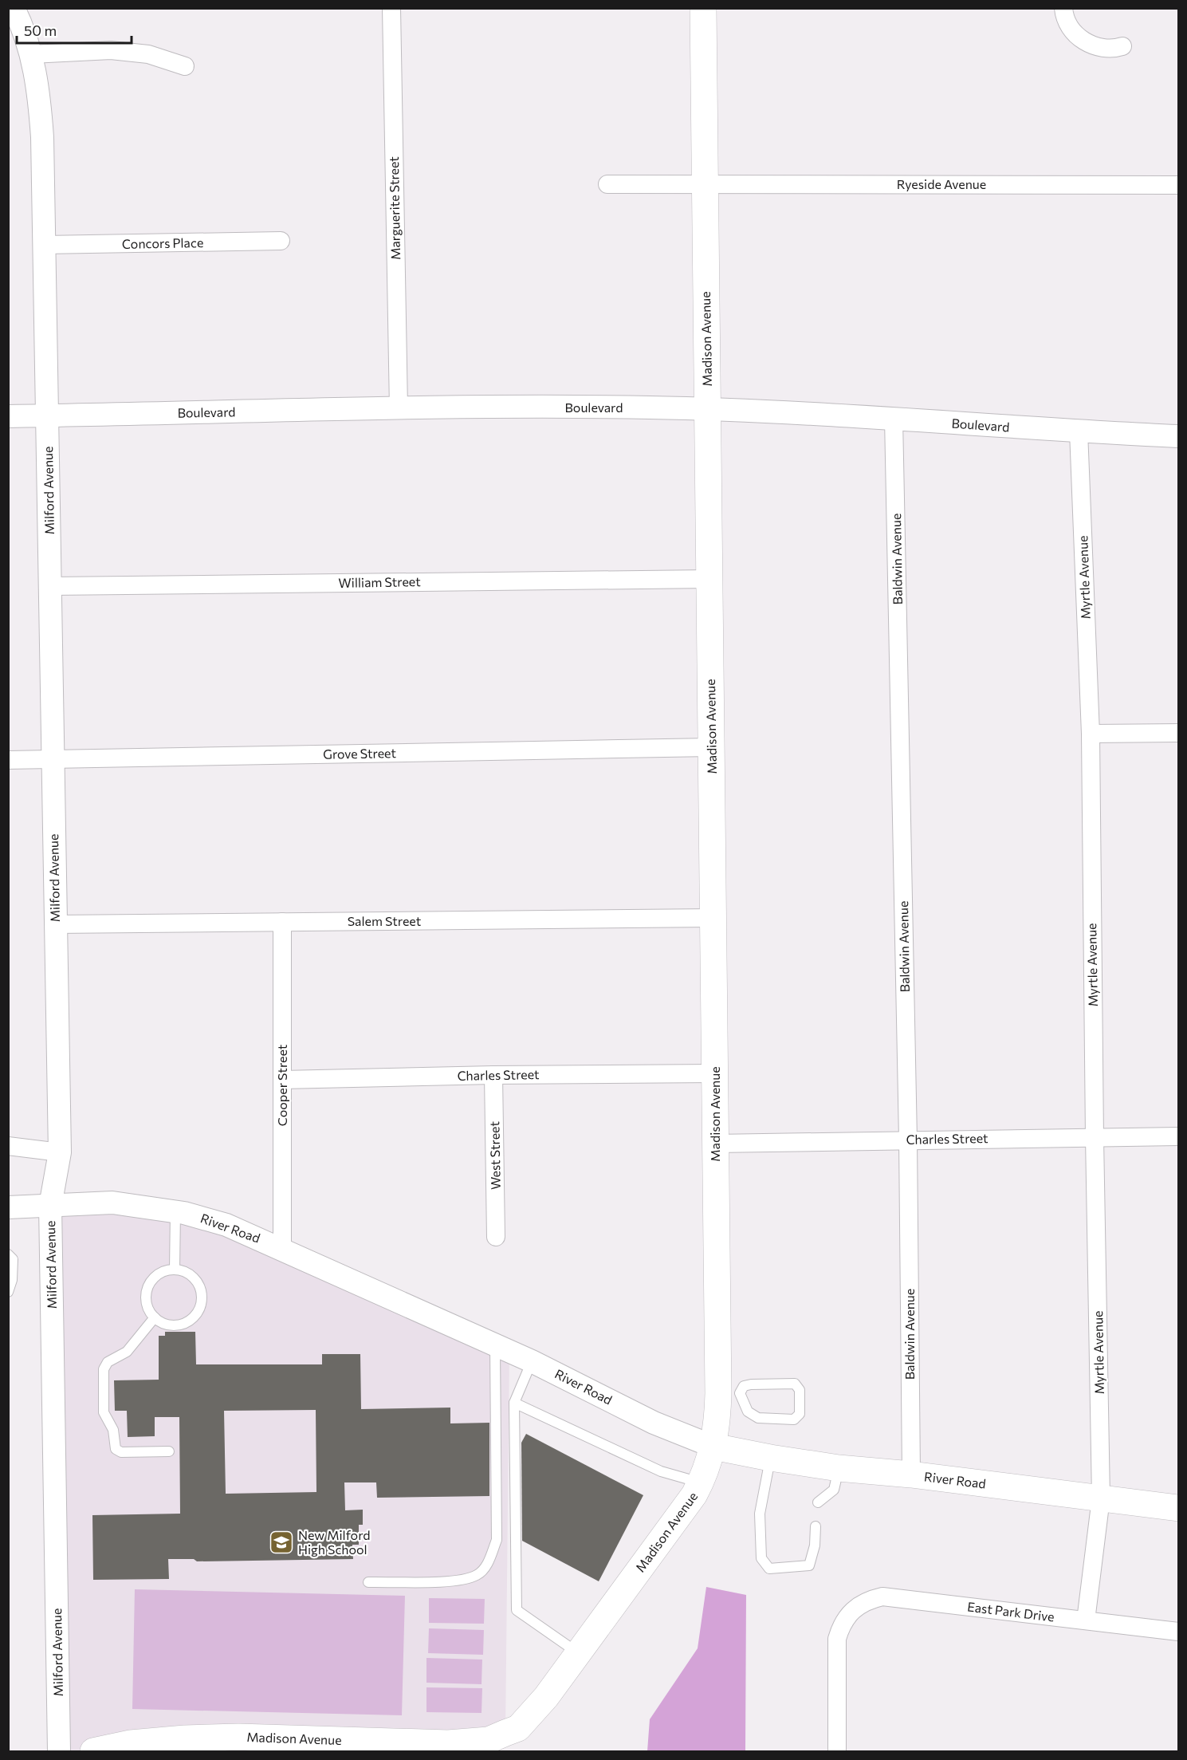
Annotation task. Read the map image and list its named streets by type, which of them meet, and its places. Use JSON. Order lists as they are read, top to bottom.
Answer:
{
  "streets": {
    "main road": ["Madison Avenue", "River Road"],
    "street": [
      "Ryeside Avenue",
      "Marguerite Street",
      "Concors Place",
      "Boulevard",
      "Milford Avenue",
      "Baldwin Avenue",
      "Myrtle Avenue",
      "William Street",
      "Grove Street",
      "Salem Street",
      "Charles Street",
      "Cooper Street",
      "West Street",
      "East Park Drive"
    ]
  },
  "crossings": [
    ["Ryeside Avenue", "Madison Avenue"],
    ["Marguerite Street", "Boulevard"],
    ["Concors Place", "Milford Avenue"],
    ["Madison Avenue", "Boulevard"],
    ["Madison Avenue", "William Street"],
    ["Madison Avenue", "Grove Street"],
    ["Madison Avenue", "Salem Street"],
    ["Madison Avenue", "Charles Street"],
    ["Madison Avenue", "River Road"],
    ["Boulevard", "Milford Avenue"],
    ["Boulevard", "Baldwin Avenue"],
    ["Boulevard", "Myrtle Avenue"],
    ["Milford Avenue", "William Street"],
    ["Milford Avenue", "Grove Street"],
    ["Milford Avenue", "Salem Street"],
    ["Milford Avenue", "River Road"],
    ["Baldwin Avenue", "Charles Street"],
    ["Baldwin Avenue", "River Road"],
    ["Myrtle Avenue", "Charles Street"],
    ["Myrtle Avenue", "River Road"],
    ["Myrtle Avenue", "East Park Drive"],
    ["Salem Street", "Cooper Street"],
    ["Charles Street", "Cooper Street"],
    ["Charles Street", "West Street"],
    ["Cooper Street", "River Road"]
  ],
  "places": {
    "school or university": ["New Milford High School"]
  },
  "scale_bar": "50 m"
}
